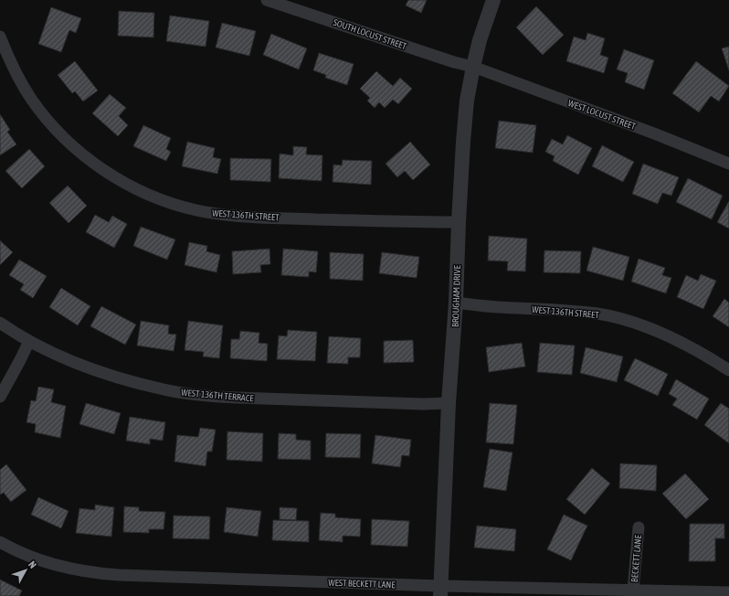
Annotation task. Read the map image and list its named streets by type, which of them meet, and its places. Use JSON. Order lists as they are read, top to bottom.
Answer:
{
  "streets": {
    "street": [
      "SOUTH LOCUST STREET",
      "WEST LOCUST STREET",
      "WEST 136TH STREET",
      "BROUGHAM DRIVE",
      "WEST 136TH TERRACE",
      "BECKETT LANE",
      "WEST BECKETT LANE"
    ]
  },
  "crossings": [
    ["SOUTH LOCUST STREET", "WEST LOCUST STREET"],
    ["SOUTH LOCUST STREET", "BROUGHAM DRIVE"],
    ["WEST LOCUST STREET", "BROUGHAM DRIVE"],
    ["WEST 136TH STREET", "BROUGHAM DRIVE"],
    ["BROUGHAM DRIVE", "WEST 136TH TERRACE"],
    ["BROUGHAM DRIVE", "WEST BECKETT LANE"],
    ["BECKETT LANE", "WEST BECKETT LANE"]
  ],
  "north": "top right"
}
